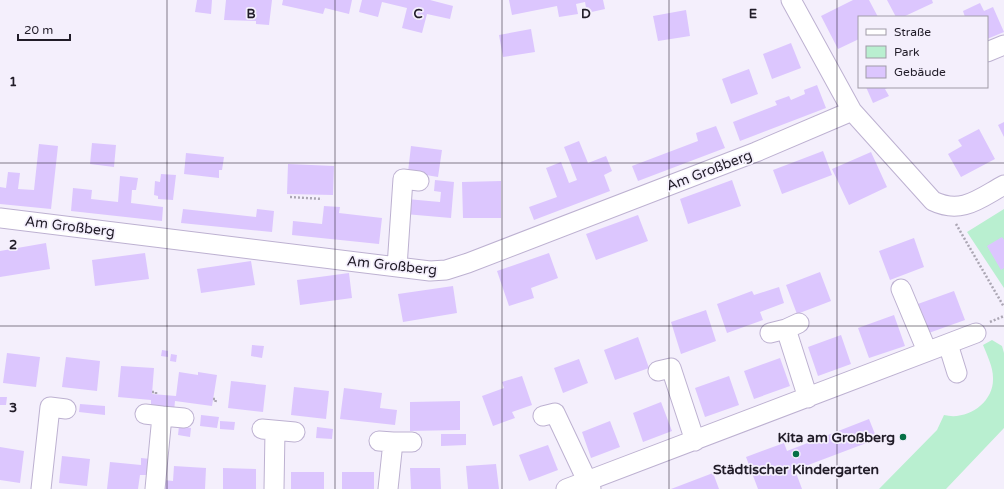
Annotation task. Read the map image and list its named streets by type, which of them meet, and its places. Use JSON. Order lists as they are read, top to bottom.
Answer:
{
  "streets": {
    "street": ["Am Großberg"]
  },
  "places": ["Kita am Großberg", "Städtischer Kindergarten"],
  "legend": ["Straße", "Park", "Gebäude"],
  "scale_bar": "20 m",
  "grid": {
    "columns": [
      "B",
      "C",
      "D",
      "E"
    ],
    "rows": ["1", "2", "3"]
  }
}
